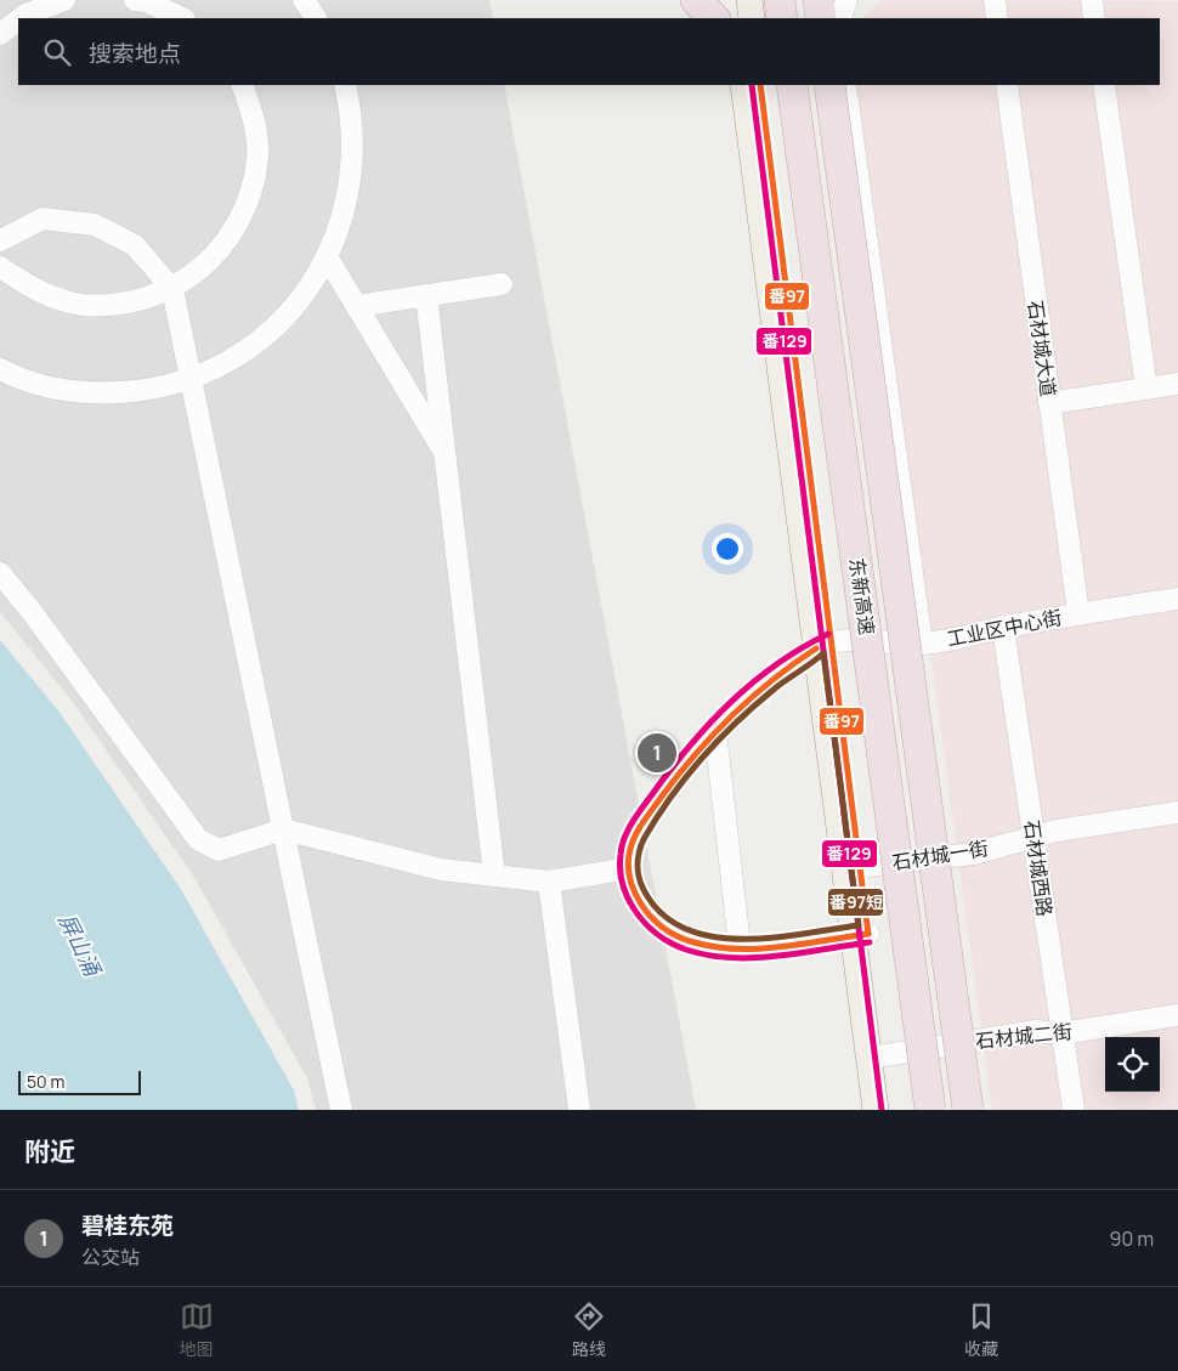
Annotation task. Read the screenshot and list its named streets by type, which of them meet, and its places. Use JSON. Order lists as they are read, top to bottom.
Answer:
{
  "streets": {
    "highway": ["东新高速"],
    "street": [
      "石材城大道",
      "工业区中心街",
      "石材城一街",
      "石材城西路",
      "石材城二街"
    ]
  },
  "crossings": [
    ["石材城大道", "工业区中心街"],
    ["工业区中心街", "石材城西路"],
    ["石材城一街", "石材城西路"],
    ["石材城西路", "石材城二街"]
  ],
  "water": ["屏山涌"],
  "lines": ["transit line 番97", "transit line 番129", "transit line 番97短"],
  "scale_bar": "50 m",
  "page": {
    "search": "搜索地点",
    "pins": "1",
    "scale": "50 m",
    "heading": "附近",
    "list": [
      {
        "mark": "1",
        "name": "碧桂东苑",
        "note": "公交站",
        "value": "90 m"
      }
    ],
    "nav": ["地图", "路线", "收藏"]
  }
}
